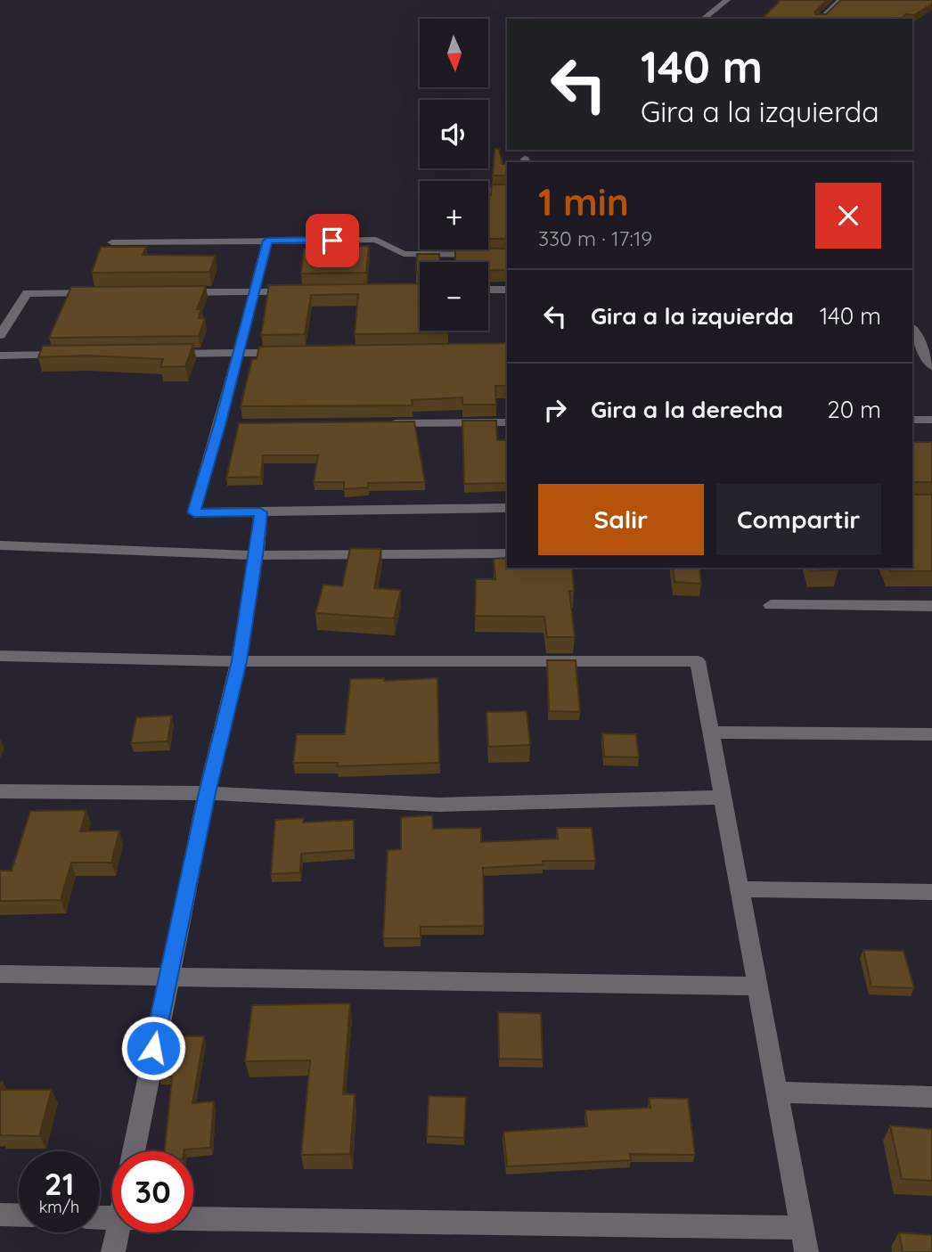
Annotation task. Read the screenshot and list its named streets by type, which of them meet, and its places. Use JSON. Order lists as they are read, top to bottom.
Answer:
{
  "north": "bottom",
  "page": {
    "map_buttons": ["+", "−"],
    "turn": ["140 m", "Gira a la izquierda"],
    "heading": ["1 min", "330 m · 17:19"],
    "list": [
      {
        "name": "Gira a la izquierda",
        "value": "140 m"
      },
      {
        "name": "Gira a la derecha",
        "value": "20 m"
      }
    ],
    "buttons": ["Salir", "Compartir"],
    "speed": "21 km/h",
    "limit": "30"
  }
}
